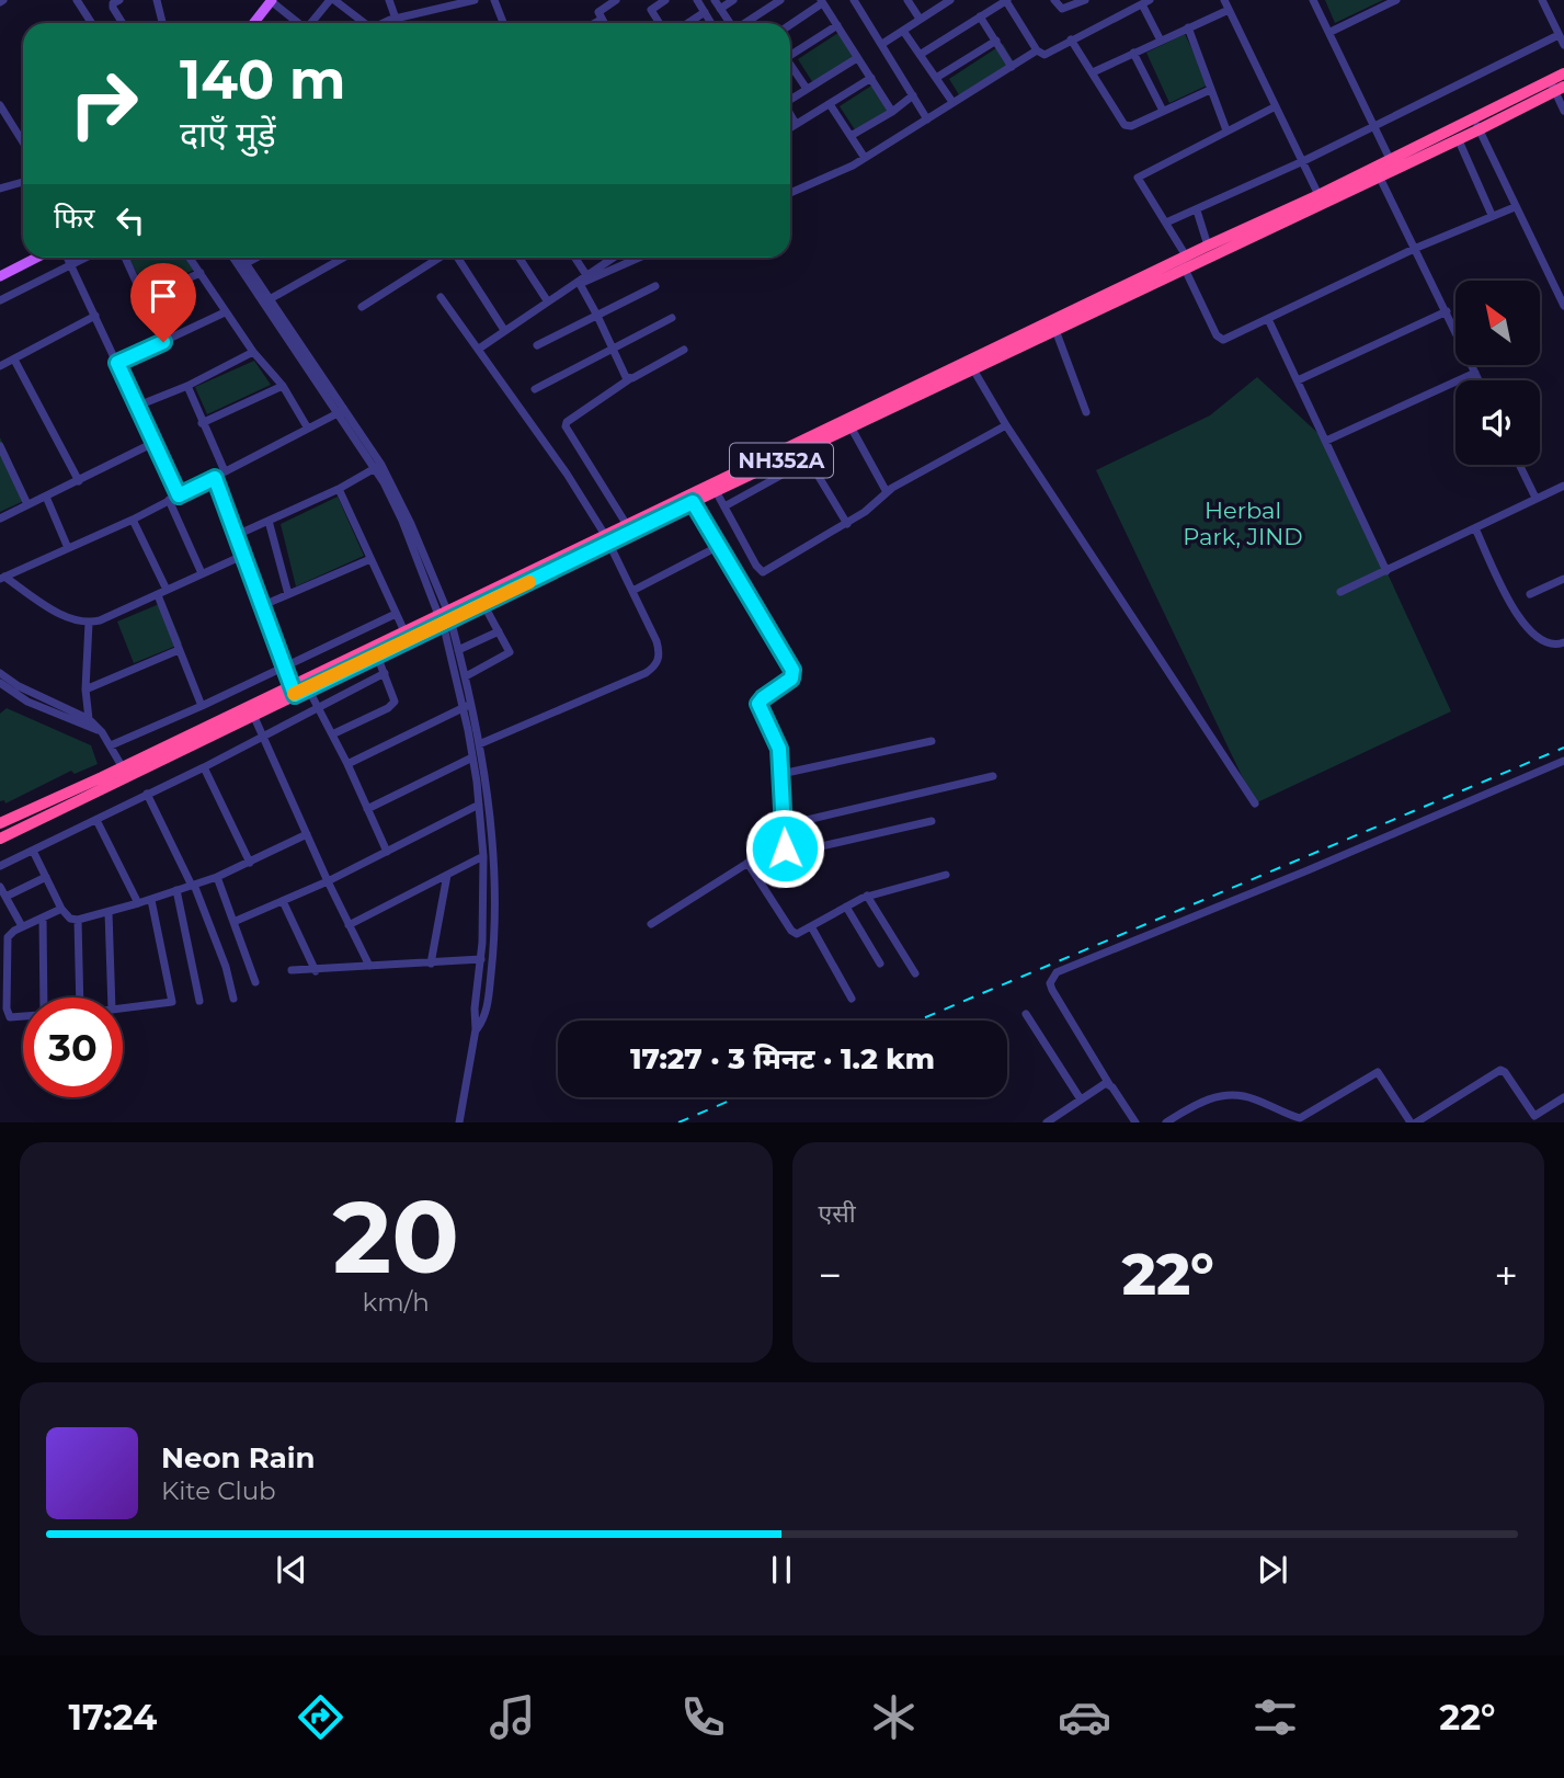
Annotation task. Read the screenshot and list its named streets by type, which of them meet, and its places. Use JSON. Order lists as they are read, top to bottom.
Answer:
{
  "streets": {
    "highway": ["NH352A"]
  },
  "parks": ["Herbal Park, JIND"],
  "north": "top left",
  "page": {
    "turn": ["140 m", "दाएँ मुड़ें"],
    "then": "फिर",
    "limit": "30",
    "trip": "17:27 · 3 मिनट · 1.2 km",
    "tile": [
      ["20", "km/h"],
      "एसी"
    ],
    "heat": ["−", "22°", "+"],
    "song": ["Neon Rain", "Kite Club"],
    "tabs": ["17:24", "22°"]
  }
}
